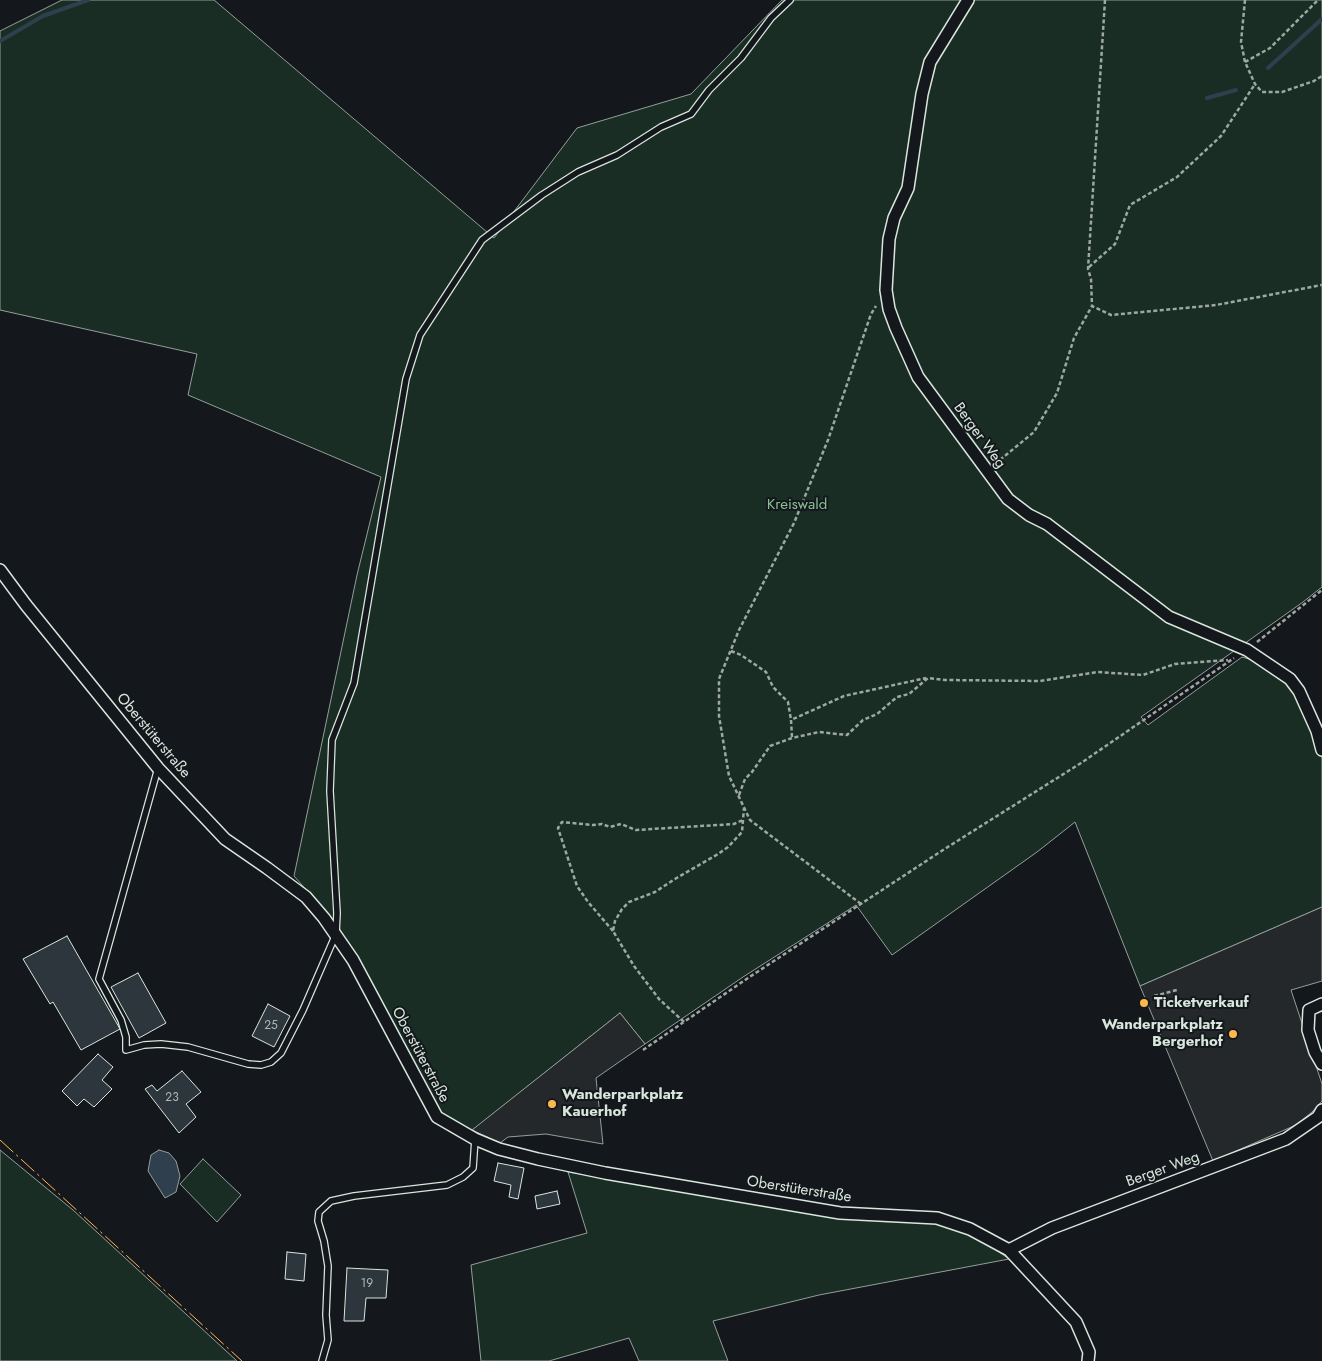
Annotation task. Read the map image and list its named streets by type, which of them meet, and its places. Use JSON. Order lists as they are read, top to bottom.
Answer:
{
  "streets": {
    "street": ["Berger Weg", "Oberstüterstraße"]
  },
  "crossings": [
    ["Berger Weg", "Oberstüterstraße"]
  ],
  "parks": ["Kreiswald"],
  "places": ["Ticketverkauf", "Wanderparkplatz Bergerhof", "Wanderparkplatz Kauerhof"],
  "house_numbers": ["25", "23", "19"]
}
